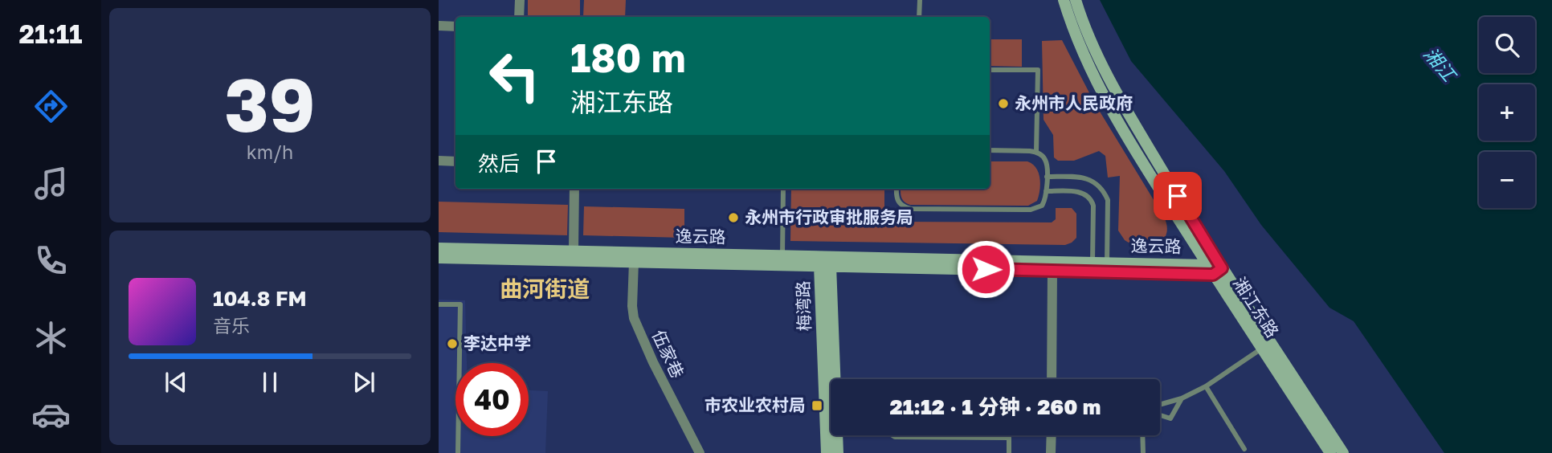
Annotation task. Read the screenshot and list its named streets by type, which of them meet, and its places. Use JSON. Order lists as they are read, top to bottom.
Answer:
{
  "streets": {
    "street": [
      "逸云路",
      "梅湾路",
      "湘江东路",
      "伍家巷"
    ]
  },
  "crossings": [
    ["逸云路", "梅湾路"],
    ["逸云路", "湘江东路"],
    ["逸云路", "伍家巷"]
  ],
  "districts": ["曲河街道"],
  "water": ["湘江"],
  "places": {
    "other": ["永州市人民政府", "永州市行政审批服务局", "李达中学"],
    "transit": ["市农业农村局"]
  },
  "page": {
    "tabs": "21:11",
    "tile": ["39", "km/h"],
    "map_buttons": ["+", "−"],
    "turn": ["180 m", "湘江东路"],
    "then": "然后",
    "song": ["104.8 FM", "音乐"],
    "limit": "40",
    "trip": "21:12 · 1 分钟 · 260 m"
  }
}
